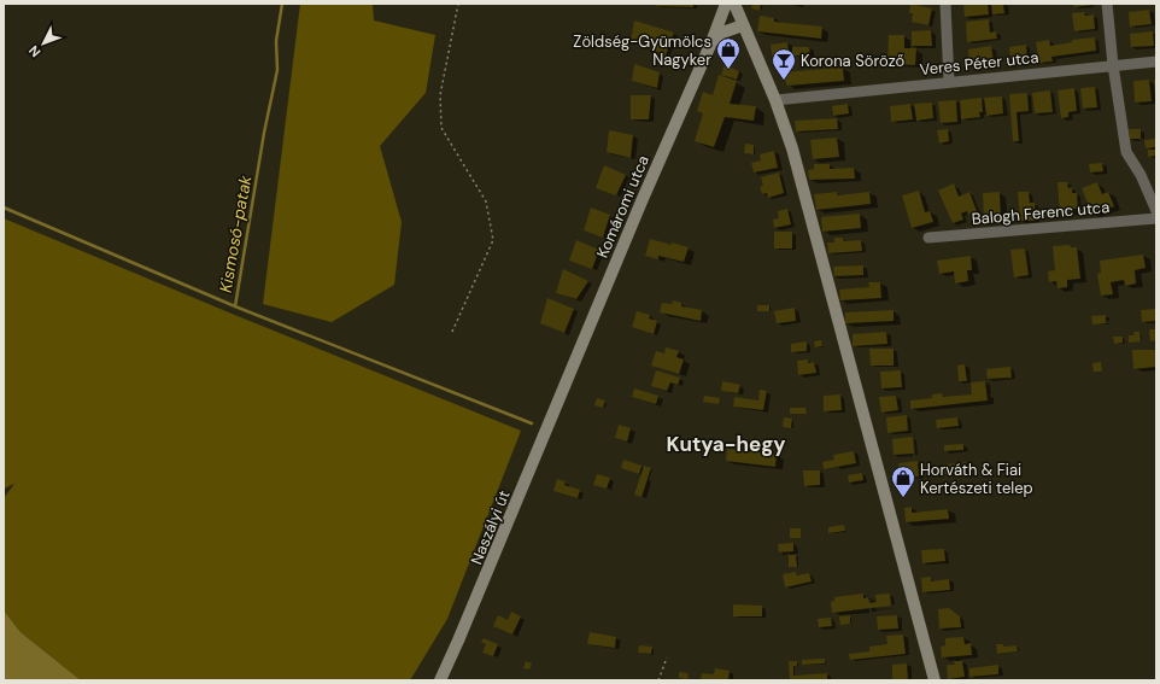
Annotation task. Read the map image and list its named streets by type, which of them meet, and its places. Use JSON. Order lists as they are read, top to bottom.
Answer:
{
  "streets": {
    "main road": ["Komáromi utca", "Naszályi út"],
    "street": ["Veres Péter utca", "Balogh Ferenc utca"]
  },
  "crossings": [
    ["Komáromi utca", "Naszályi út"]
  ],
  "districts": ["Kutya-hegy"],
  "water": ["Kismosó-patak"],
  "places": {
    "shop": ["Zöldség-Gyümölcs Nagyker", "Horváth & Fiai Kertészeti telep"],
    "bar": ["Korona Söröző"]
  },
  "north": "bottom left"
}
